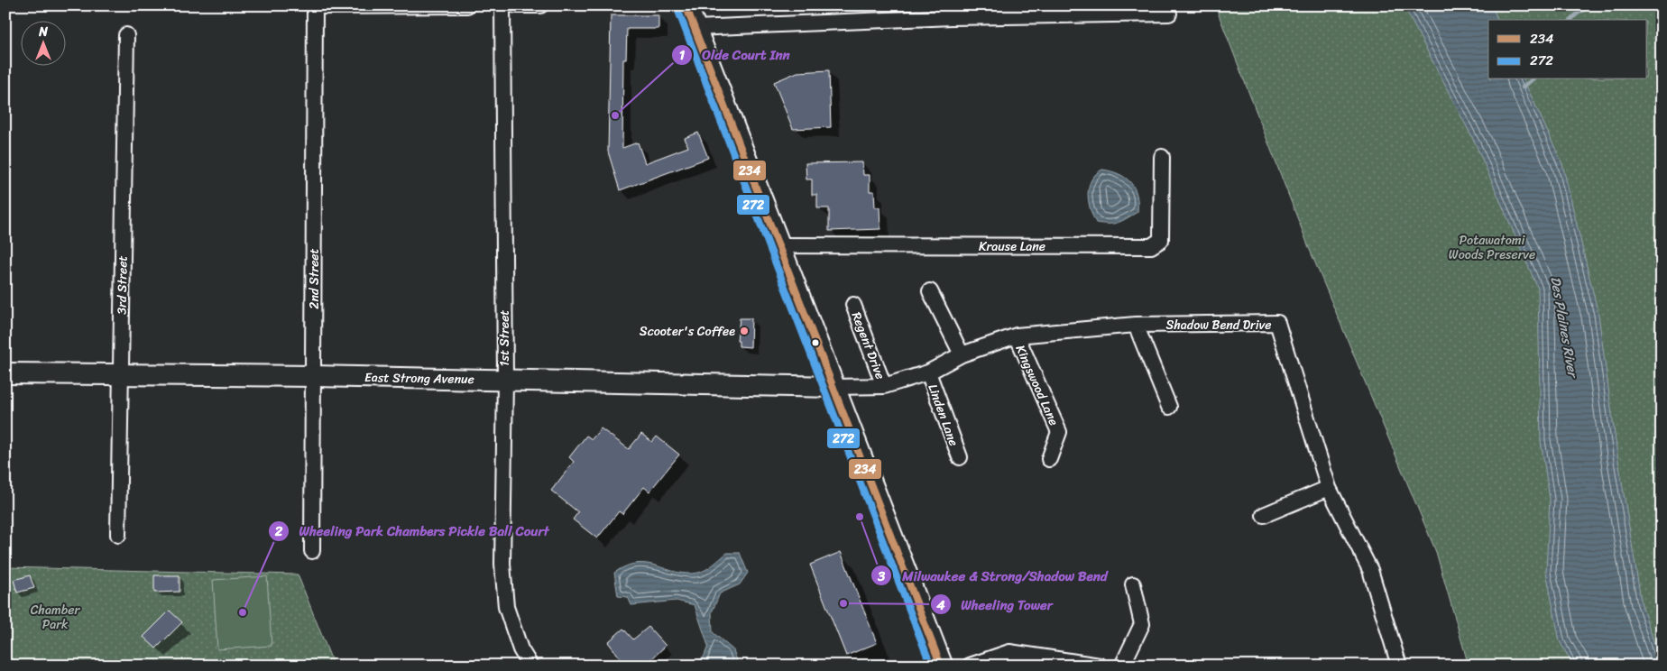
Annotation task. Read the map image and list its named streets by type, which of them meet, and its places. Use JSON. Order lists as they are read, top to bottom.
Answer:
{
  "streets": {
    "street": [
      "Krause Lane",
      "2nd Street",
      "3rd Street",
      "Shadow Bend Drive",
      "1st Street",
      "Regent Drive",
      "East Strong Avenue",
      "Kingswood Lane",
      "Linden Lane"
    ]
  },
  "crossings": [
    ["2nd Street", "East Strong Avenue"],
    ["3rd Street", "East Strong Avenue"],
    ["Shadow Bend Drive", "Regent Drive"],
    ["Shadow Bend Drive", "East Strong Avenue"],
    ["Shadow Bend Drive", "Kingswood Lane"],
    ["Shadow Bend Drive", "Linden Lane"],
    ["1st Street", "East Strong Avenue"]
  ],
  "water": ["Des Plaines River"],
  "parks": ["Potawatomi Woods Preserve", "Chamber Park"],
  "places": [
    "Olde Court Inn",
    "Scooter's Coffee",
    "Milwaukee & Strong/Shadow Bend",
    "Wheeling Tower",
    "Wheeling Park Chambers Pickle Ball Court"
  ],
  "lines": ["transit line 234", "transit line 272"],
  "legend": ["234", "272"],
  "north": "top"
}
